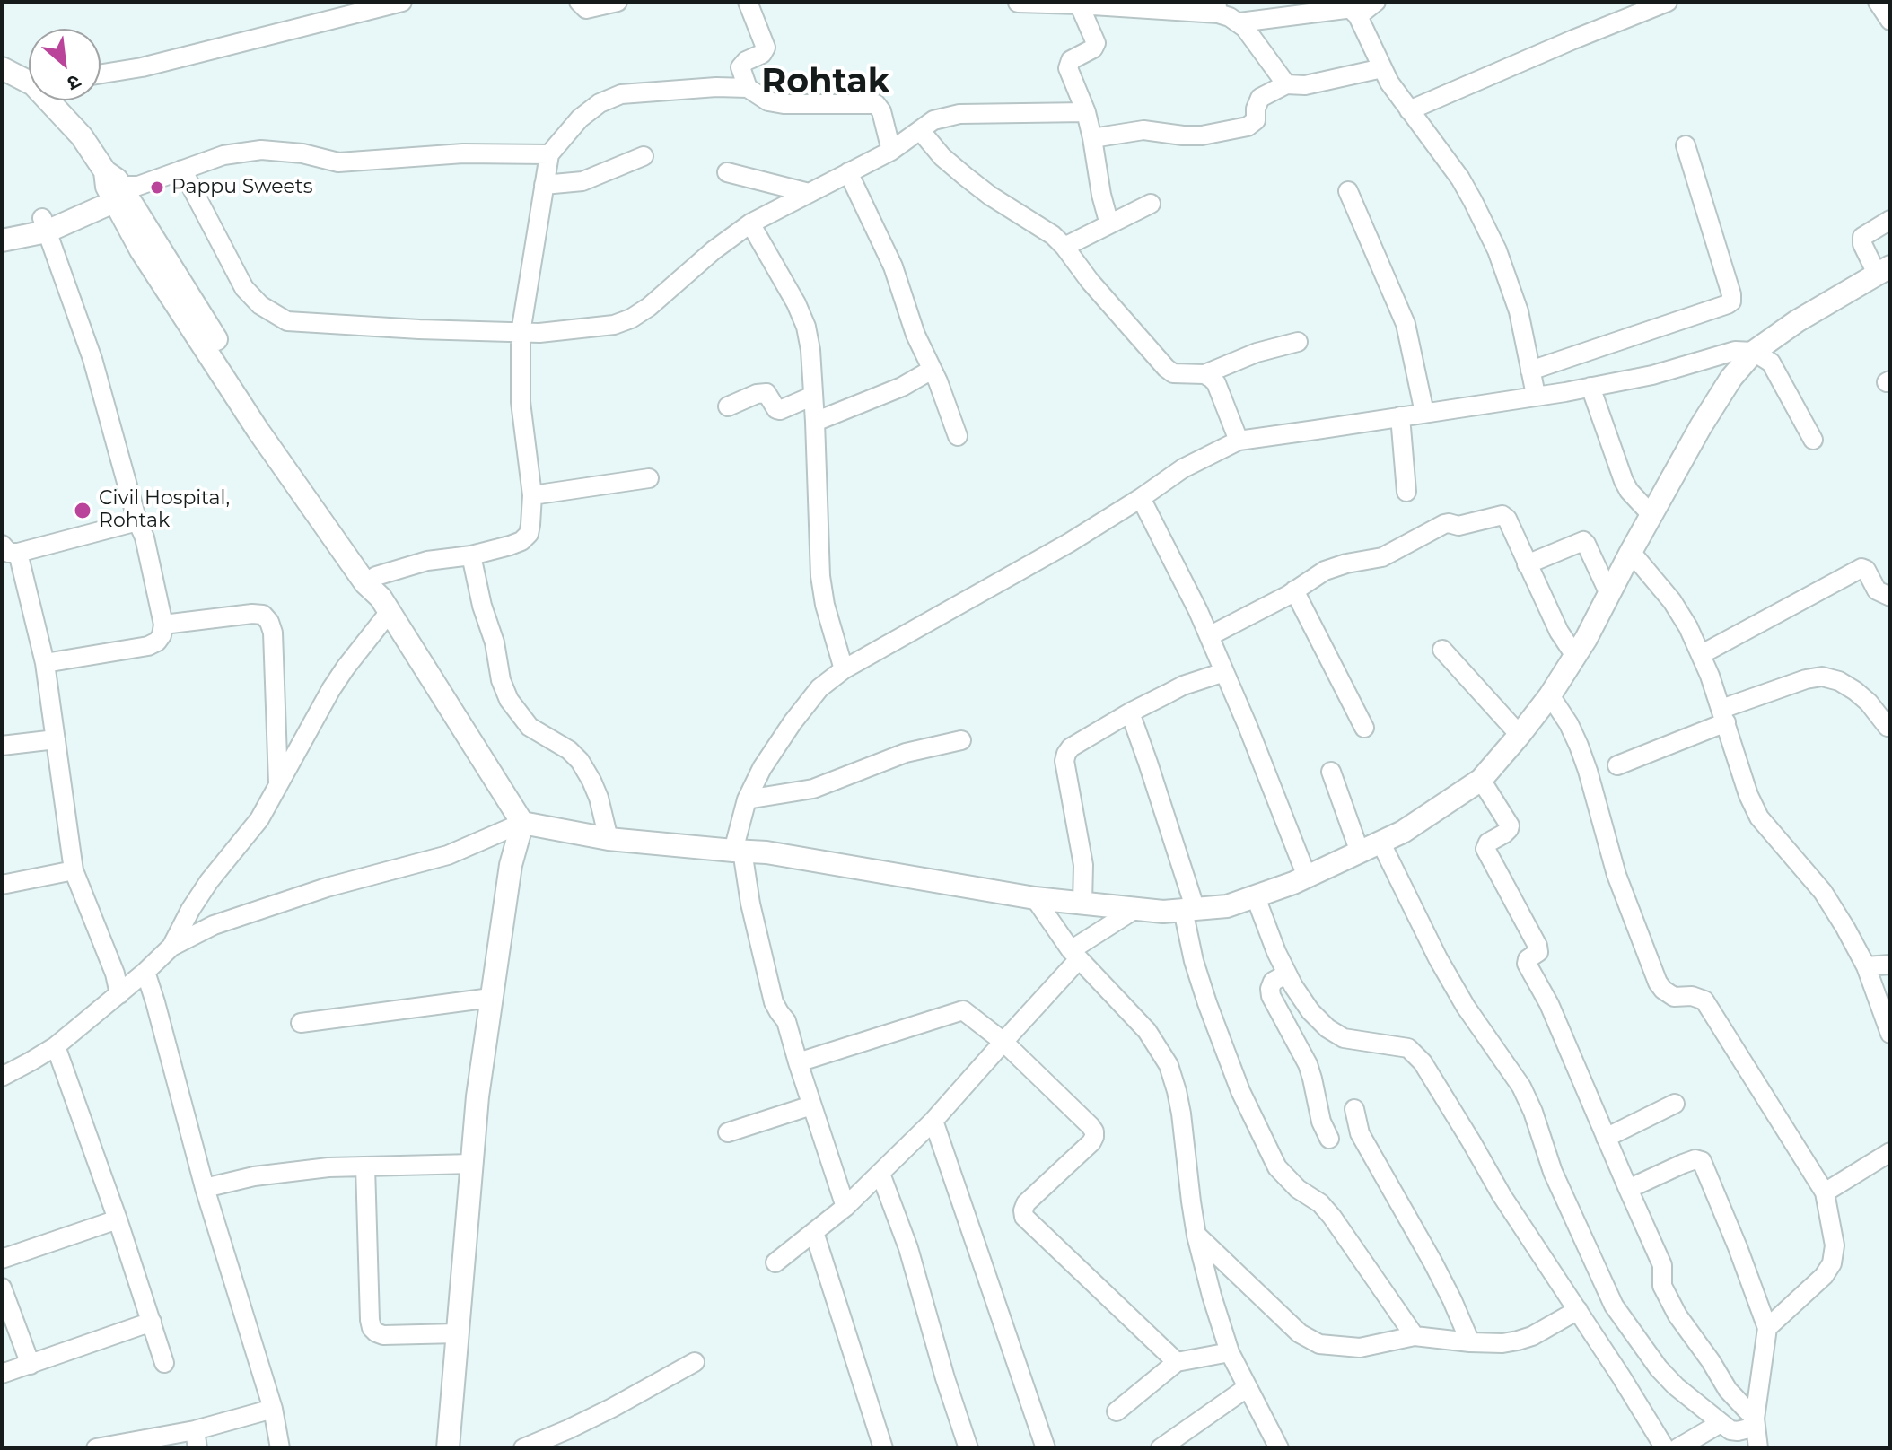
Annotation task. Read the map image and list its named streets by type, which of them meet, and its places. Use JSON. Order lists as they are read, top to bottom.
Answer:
{
  "districts": ["Rohtak"],
  "places": ["Pappu Sweets", "Civil Hospital, Rohtak"],
  "north": "bottom right"
}
